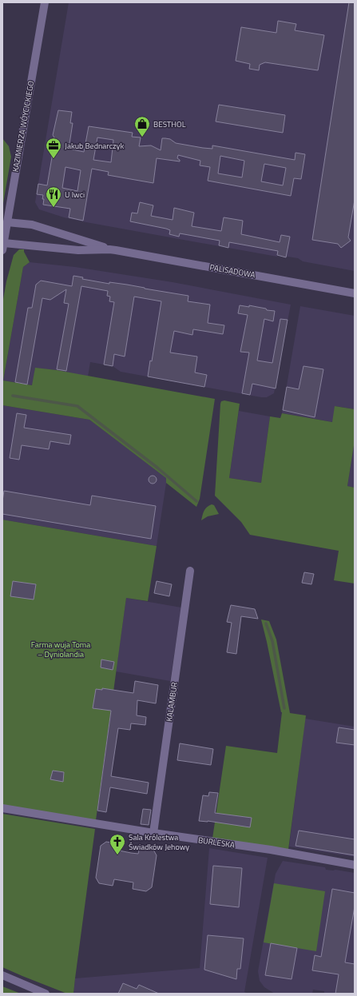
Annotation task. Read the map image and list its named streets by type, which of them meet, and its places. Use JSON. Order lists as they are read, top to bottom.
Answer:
{
  "streets": {
    "street": [
      "KAZIMIERZA WÓYCICKIEGO",
      "PALISADOWA",
      "KALAMBUR",
      "BURLESKA"
    ]
  },
  "crossings": [
    ["KAZIMIERZA WÓYCICKIEGO", "PALISADOWA"],
    ["KALAMBUR", "BURLESKA"]
  ],
  "parks": ["Farma wuja Toma – Dyniolandia"],
  "places": {
    "shop": ["BESTHOL"],
    "office": ["Jakub Bednarczyk"],
    "restaurant": ["U Iwci"],
    "church": ["Sala Królestwa Świadków Jehowy"]
  }
}
